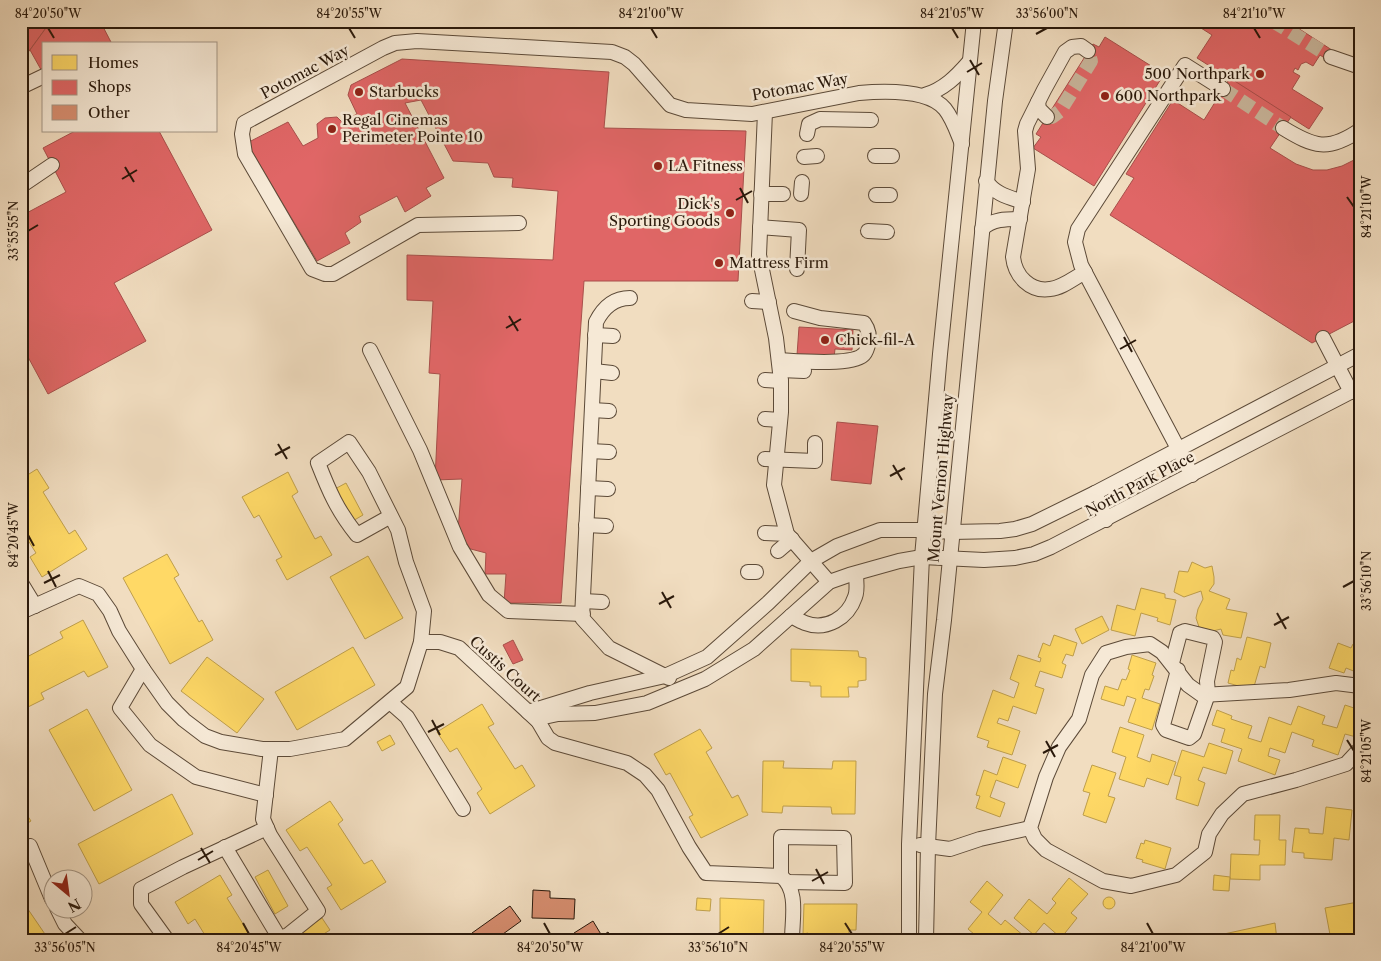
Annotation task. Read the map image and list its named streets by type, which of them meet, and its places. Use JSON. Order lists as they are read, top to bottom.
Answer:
{
  "streets": {
    "street": [
      "Potomac Way",
      "Mount Vernon Highway",
      "North Park Place",
      "Custis Court"
    ]
  },
  "crossings": [
    ["Potomac Way", "Mount Vernon Highway"],
    ["Mount Vernon Highway", "North Park Place"],
    ["North Park Place", "Custis Court"]
  ],
  "places": [
    "500 Northpark",
    "Starbucks",
    "600 Northpark",
    "Regal Cinemas Perimeter Pointe 10",
    "LA Fitness",
    "Dick's Sporting Goods",
    "Mattress Firm",
    "Chick-fil-A"
  ],
  "legend": ["Homes", "Shops", "Other"],
  "north": "bottom right",
  "coordinates": [
    "84°20'50\"W",
    "84°20'55\"W",
    "84°21'00\"W",
    "84°21'05\"W",
    "33°56'00\"N",
    "84°21'10\"W",
    "33°55'55\"N",
    "84°20'45\"W",
    "33°56'10\"N",
    "33°56'05\"N"
  ]
}
